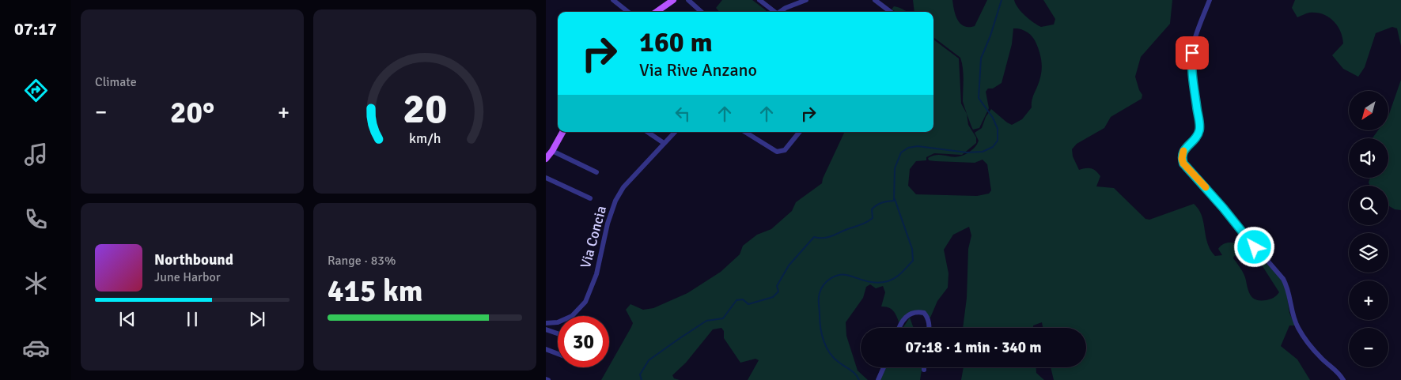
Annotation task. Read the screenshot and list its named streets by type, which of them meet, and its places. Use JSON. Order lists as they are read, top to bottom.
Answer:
{
  "streets": {
    "street": ["Via Concia"]
  },
  "north": "bottom left",
  "page": {
    "tabs": "07:17",
    "tile": [
      "Climate",
      ["Range · 83%", "415 km"]
    ],
    "turn": ["160 m", "Via Rive Anzano"],
    "map_buttons": ["+", "−"],
    "heat": ["−", "20°", "+"],
    "song": ["Northbound", "June Harbor"],
    "limit": "30",
    "trip": "07:18 · 1 min · 340 m",
    "gauge": ["20", "km/h"]
  }
}
